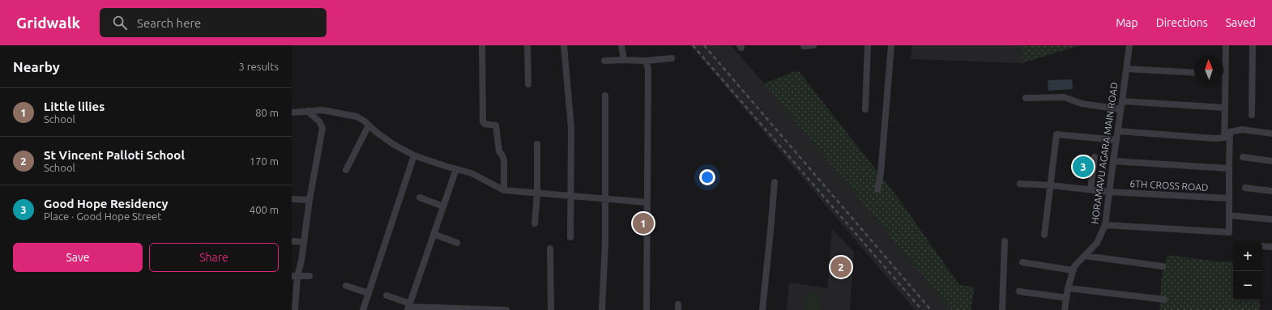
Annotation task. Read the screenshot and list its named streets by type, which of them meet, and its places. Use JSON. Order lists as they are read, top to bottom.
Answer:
{
  "streets": {
    "street": ["HORAMAVU AGARA MAIN ROAD", "6TH CROSS ROAD"]
  },
  "crossings": [
    ["HORAMAVU AGARA MAIN ROAD", "6TH CROSS ROAD"]
  ],
  "north": "top",
  "page": {
    "header": "Gridwalk",
    "search": "Search here",
    "nav": ["Map", "Directions", "Saved"],
    "heading": ["Nearby", "3 results"],
    "list": [
      {
        "mark": "1",
        "name": "Little lilies",
        "note": "School",
        "value": "80 m"
      },
      {
        "mark": "2",
        "name": "St Vincent Palloti School",
        "note": "School",
        "value": "170 m"
      },
      {
        "mark": "3",
        "name": "Good Hope Residency",
        "note": "Place · Good Hope Street",
        "value": "400 m"
      }
    ],
    "pins": ["3", "1", "2"],
    "buttons": ["Save", "Share"],
    "map_buttons": ["+", "−"]
  }
}
